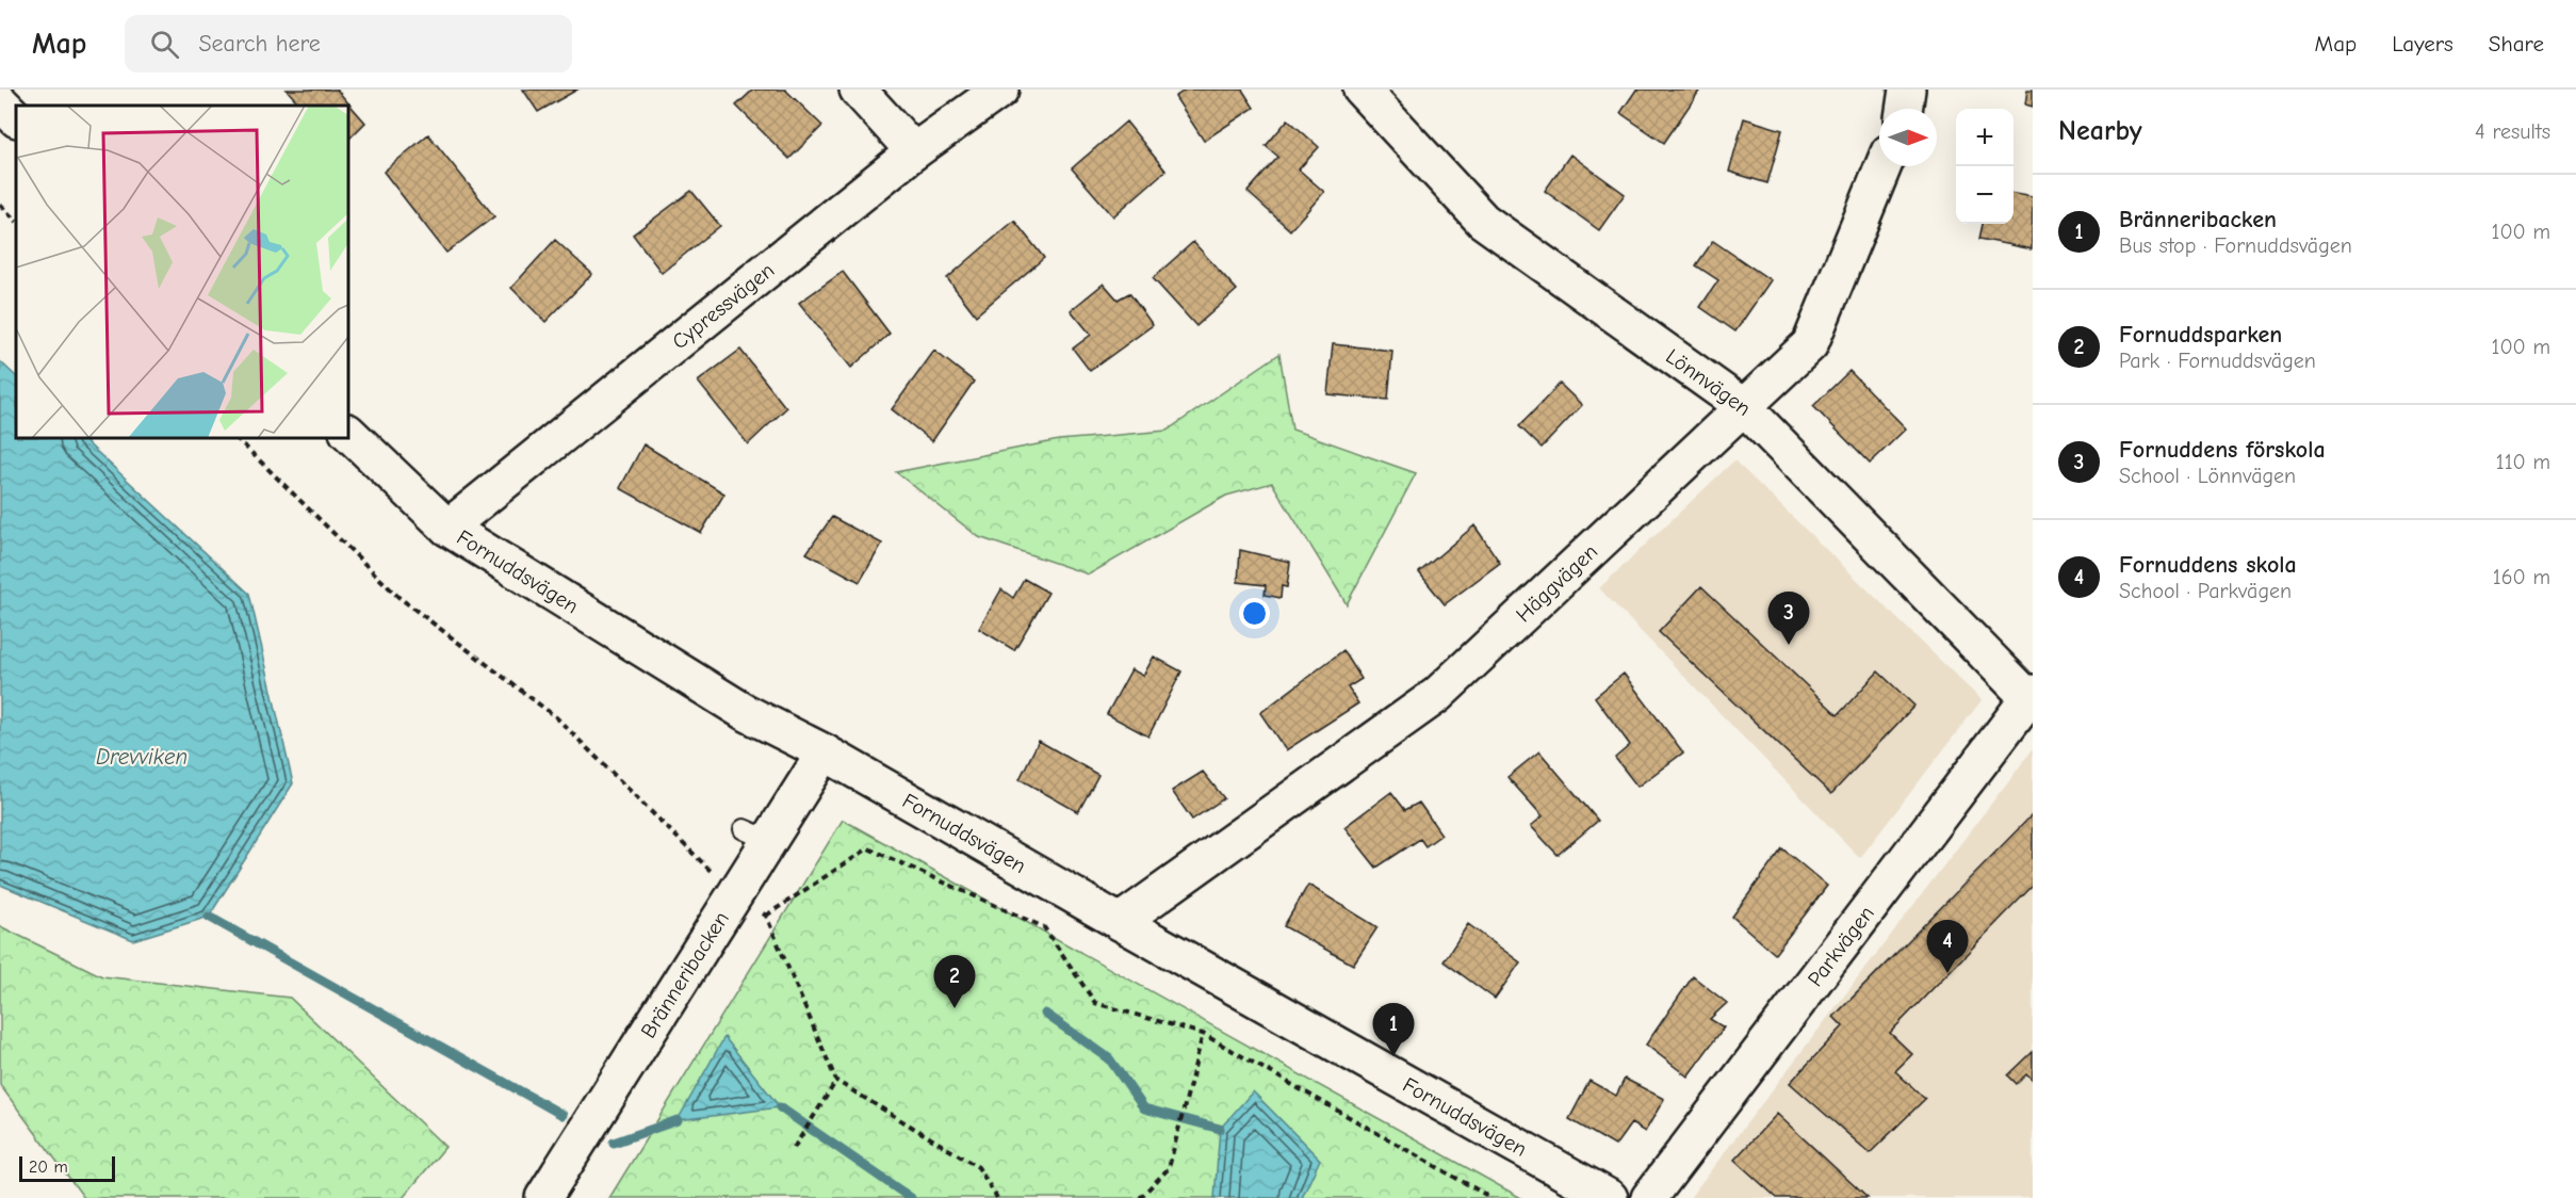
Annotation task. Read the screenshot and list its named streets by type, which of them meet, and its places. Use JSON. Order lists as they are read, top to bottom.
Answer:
{
  "streets": {
    "street": [
      "Cypressvägen",
      "Lönnvägen",
      "Fornuddsvägen",
      "Häggvägen",
      "Parkvägen",
      "Bränneribacken"
    ]
  },
  "crossings": [
    ["Cypressvägen", "Fornuddsvägen"],
    ["Lönnvägen", "Häggvägen"],
    ["Lönnvägen", "Parkvägen"],
    ["Fornuddsvägen", "Häggvägen"],
    ["Fornuddsvägen", "Bränneribacken"]
  ],
  "water": ["Drevviken"],
  "scale_bar": "20 m",
  "north": "right",
  "page": {
    "header": "Map",
    "search": "Search here",
    "nav": ["Map", "Layers", "Share"],
    "heading": ["Nearby", "4 results"],
    "map_buttons": ["+", "−"],
    "list": [
      {
        "mark": "1",
        "name": "Bränneribacken",
        "note": "Bus stop · Fornuddsvägen",
        "value": "100 m"
      },
      {
        "mark": "2",
        "name": "Fornuddsparken",
        "note": "Park · Fornuddsvägen",
        "value": "100 m"
      },
      {
        "mark": "3",
        "name": "Fornuddens förskola",
        "note": "School · Lönnvägen",
        "value": "110 m"
      },
      {
        "mark": "4",
        "name": "Fornuddens skola",
        "note": "School · Parkvägen",
        "value": "160 m"
      }
    ],
    "pins": [
      "3",
      "4",
      "2",
      "1"
    ],
    "scale": "20 m"
  }
}
